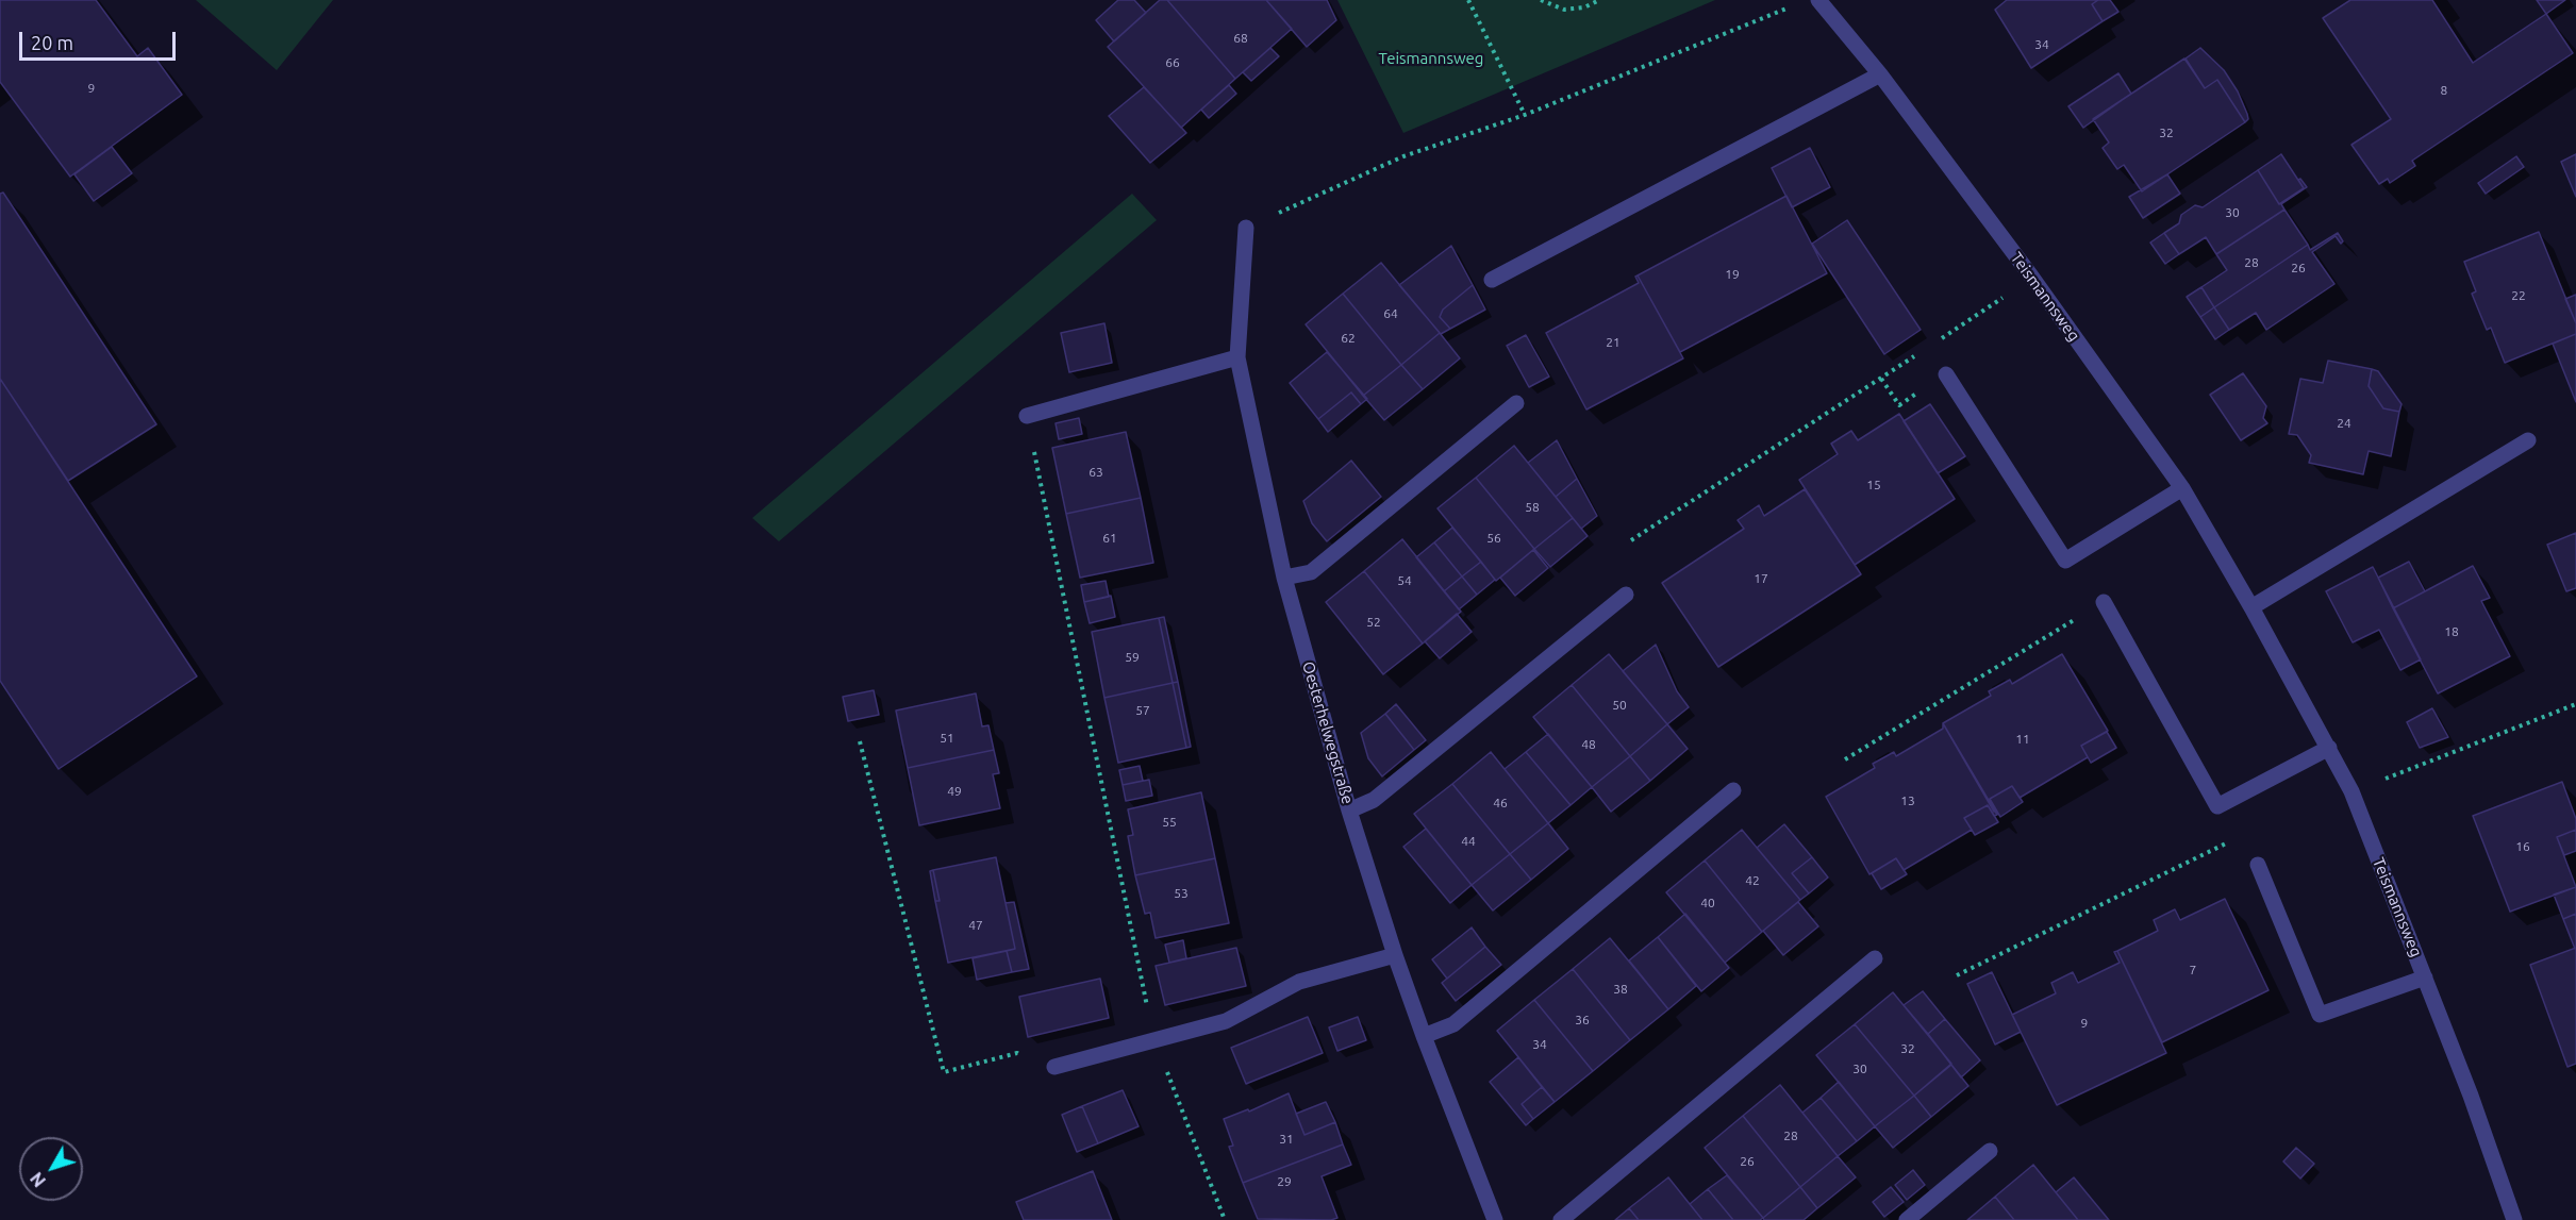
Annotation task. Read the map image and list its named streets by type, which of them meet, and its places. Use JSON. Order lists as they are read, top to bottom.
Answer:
{
  "streets": {
    "street": ["Teismannsweg", "Oesterhelwegstraße"]
  },
  "parks": ["Teismannsweg"],
  "house_numbers": [
    "68",
    "34",
    "66",
    "9",
    "8",
    "32",
    "30",
    "28",
    "26",
    "19",
    "22",
    "64",
    "62",
    "21",
    "24",
    "63",
    "15",
    "58",
    "61",
    "56",
    "17",
    "54",
    "52",
    "18",
    "59",
    "50",
    "57",
    "51",
    "11",
    "48",
    "49",
    "13",
    "46",
    "55",
    "44",
    "16",
    "42",
    "53",
    "40",
    "47",
    "7",
    "38",
    "36",
    "9",
    "34",
    "32",
    "30",
    "28",
    "31",
    "26",
    "29"
  ],
  "scale_bar": "20 m",
  "north": "bottom left"
}
